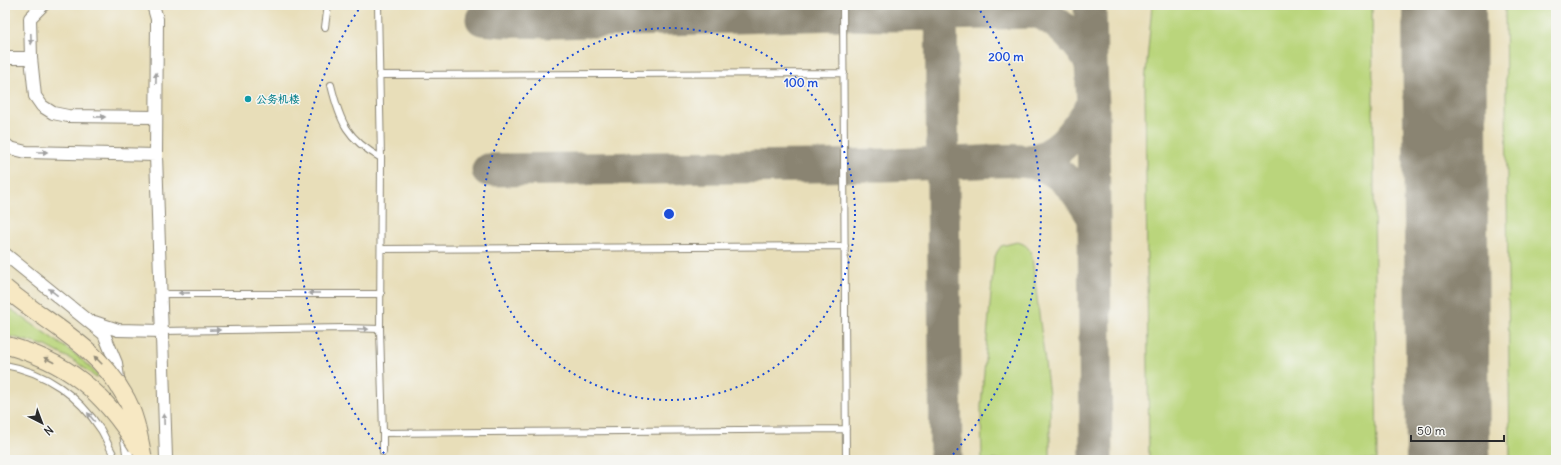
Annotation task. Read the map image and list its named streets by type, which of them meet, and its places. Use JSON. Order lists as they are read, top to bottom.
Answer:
{
  "places": ["公务机楼"],
  "scale_bar": "50 m",
  "north": "bottom right",
  "rings": ["200 m", "100 m"]
}
